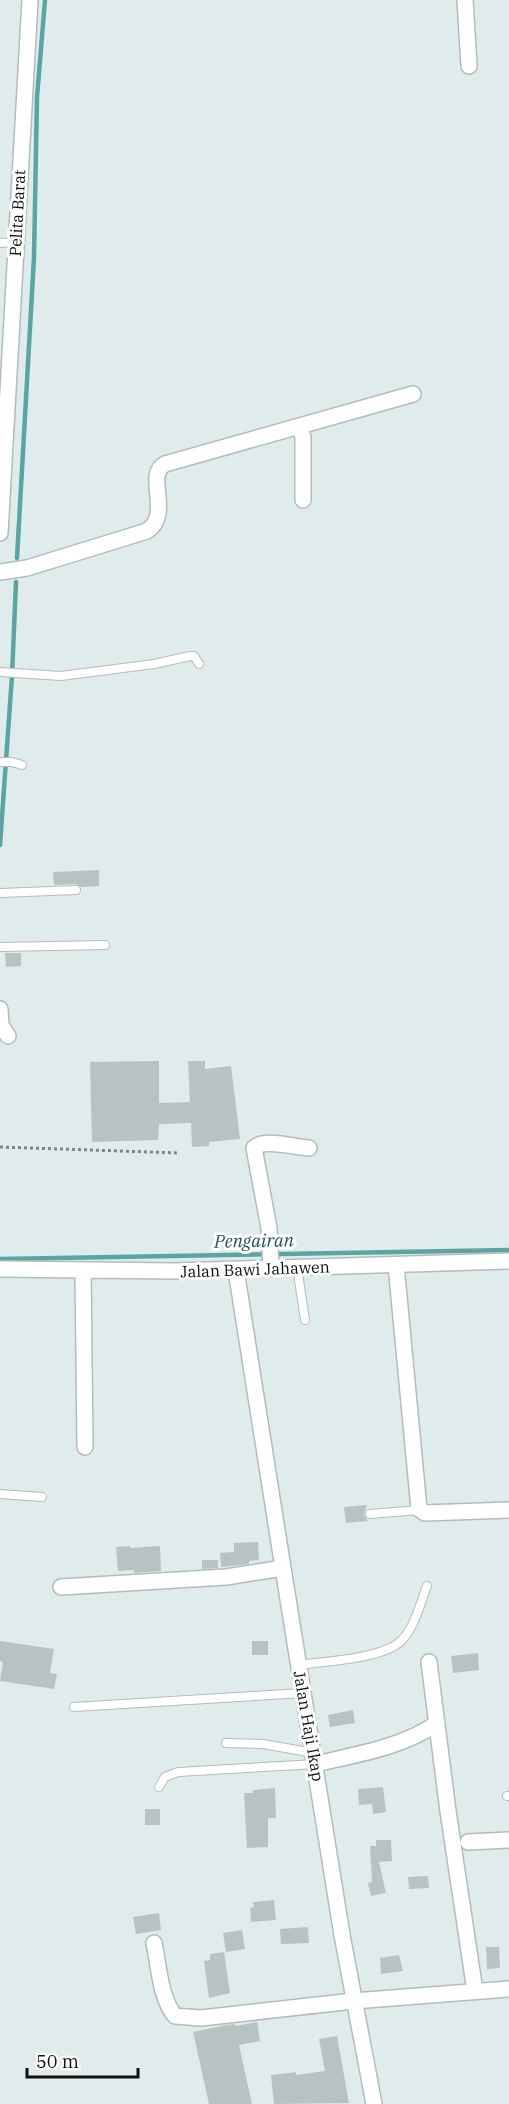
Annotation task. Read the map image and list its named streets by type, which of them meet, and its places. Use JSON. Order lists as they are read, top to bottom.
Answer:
{
  "streets": {
    "street": ["Pelita Barat", "Jalan Bawi Jahawen", "Jalan Haji Ikap"]
  },
  "crossings": [
    ["Jalan Bawi Jahawen", "Jalan Haji Ikap"]
  ],
  "water": ["Pengairan"],
  "scale_bar": "50 m"
}
